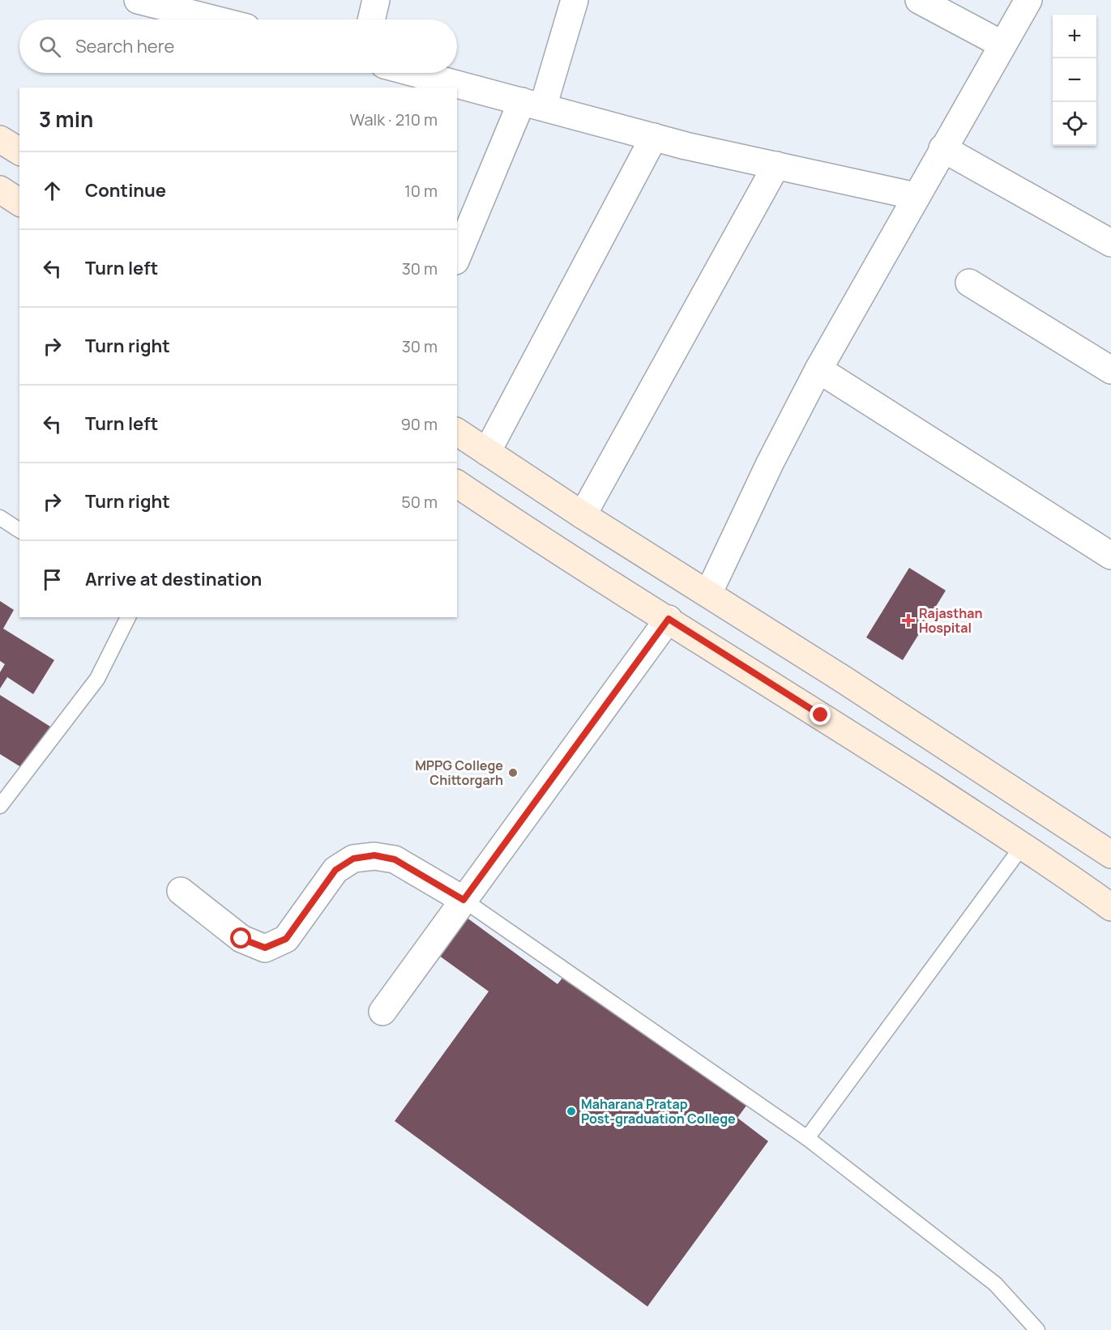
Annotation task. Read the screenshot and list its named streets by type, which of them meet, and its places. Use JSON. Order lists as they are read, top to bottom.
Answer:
{
  "places": {
    "health": ["Rajasthan Hospital"],
    "other": ["MPPG College Chittorgarh", "Maharana Pratap Post-graduation College"]
  },
  "page": {
    "map_buttons": ["+", "−"],
    "search": "Search here",
    "heading": ["3 min", "Walk · 210 m"],
    "list": [
      ["Continue", "10 m"],
      ["Turn left", "30 m"],
      ["Turn right", "30 m"],
      ["Turn left", "90 m"],
      ["Turn right", "50 m"],
      "Arrive at destination"
    ]
  }
}
